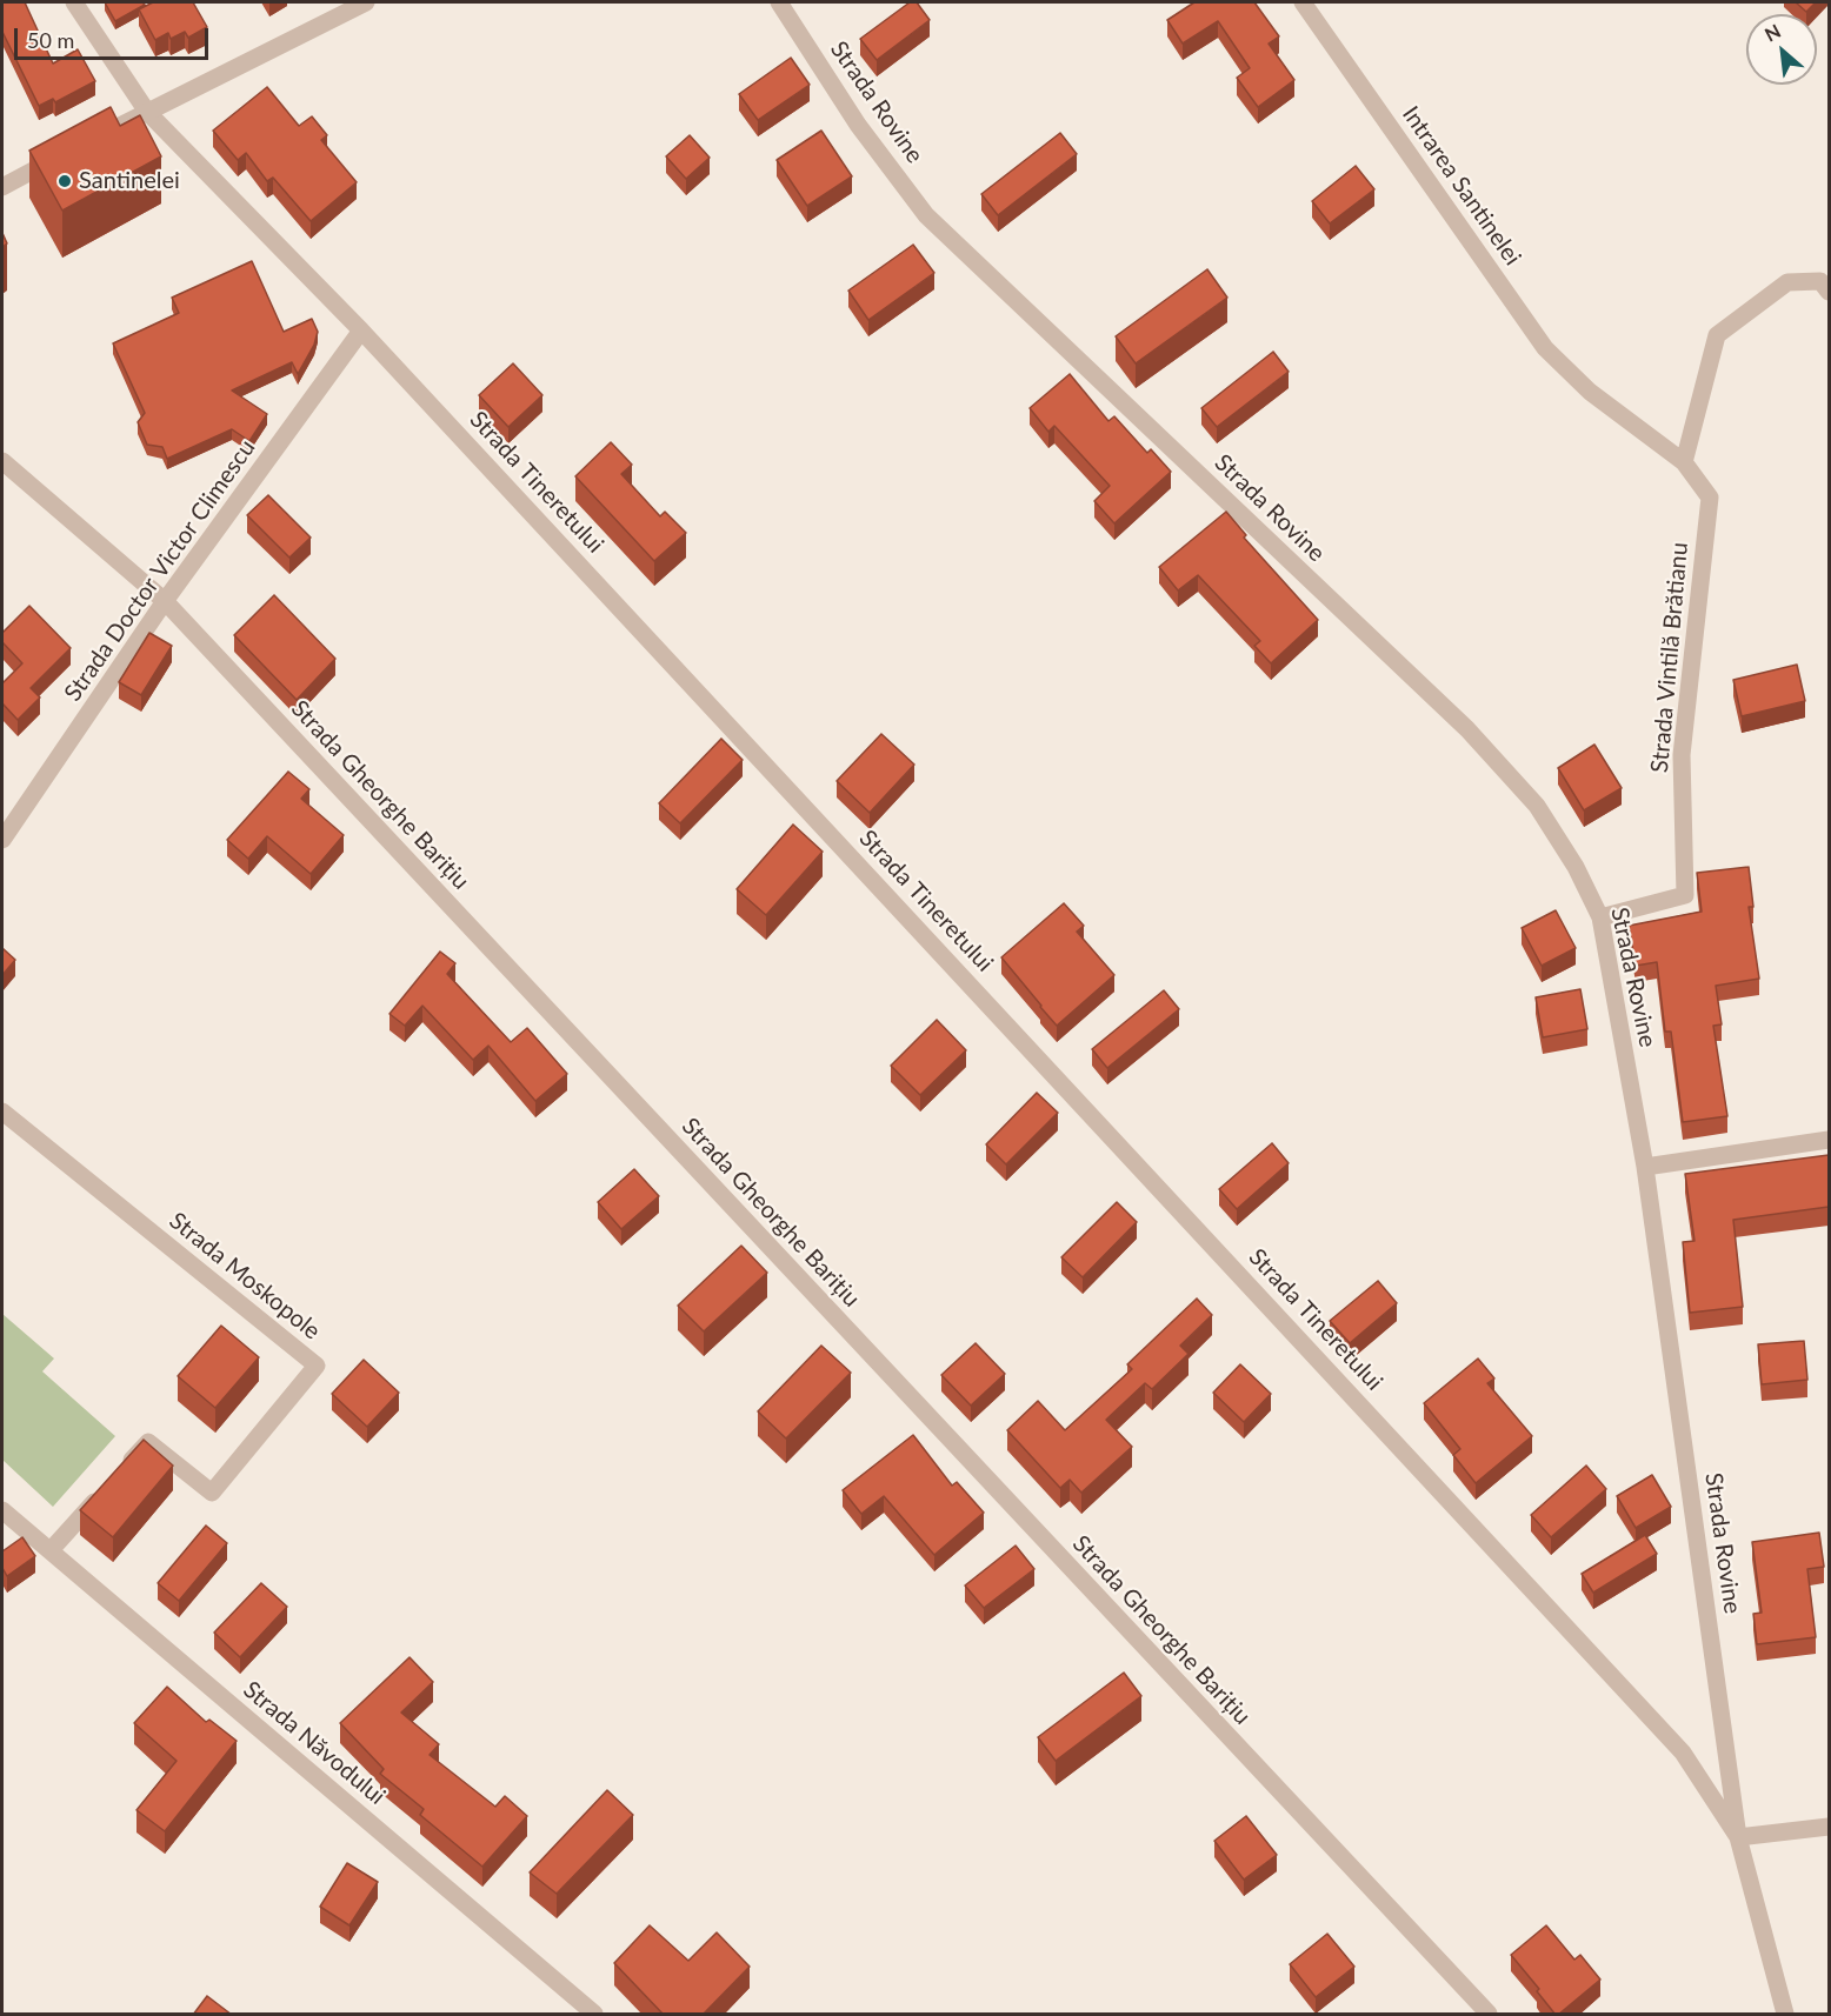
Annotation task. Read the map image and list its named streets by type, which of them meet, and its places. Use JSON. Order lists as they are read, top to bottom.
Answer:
{
  "streets": {
    "street": [
      "Strada Rovine",
      "Intrarea Santinelei",
      "Strada Tineretului",
      "Strada Doctor Victor Climescu",
      "Strada Vintilă Brătianu",
      "Strada Gheorghe Barițiu",
      "Strada Moskopole",
      "Strada Năvodului"
    ]
  },
  "crossings": [
    ["Strada Rovine", "Strada Tineretului"],
    ["Strada Rovine", "Strada Vintilă Brătianu"],
    ["Intrarea Santinelei", "Strada Vintilă Brătianu"],
    ["Strada Tineretului", "Strada Doctor Victor Climescu"],
    ["Strada Doctor Victor Climescu", "Strada Gheorghe Barițiu"]
  ],
  "places": ["Santinelei"],
  "scale_bar": "50 m",
  "north": "top left"
}
